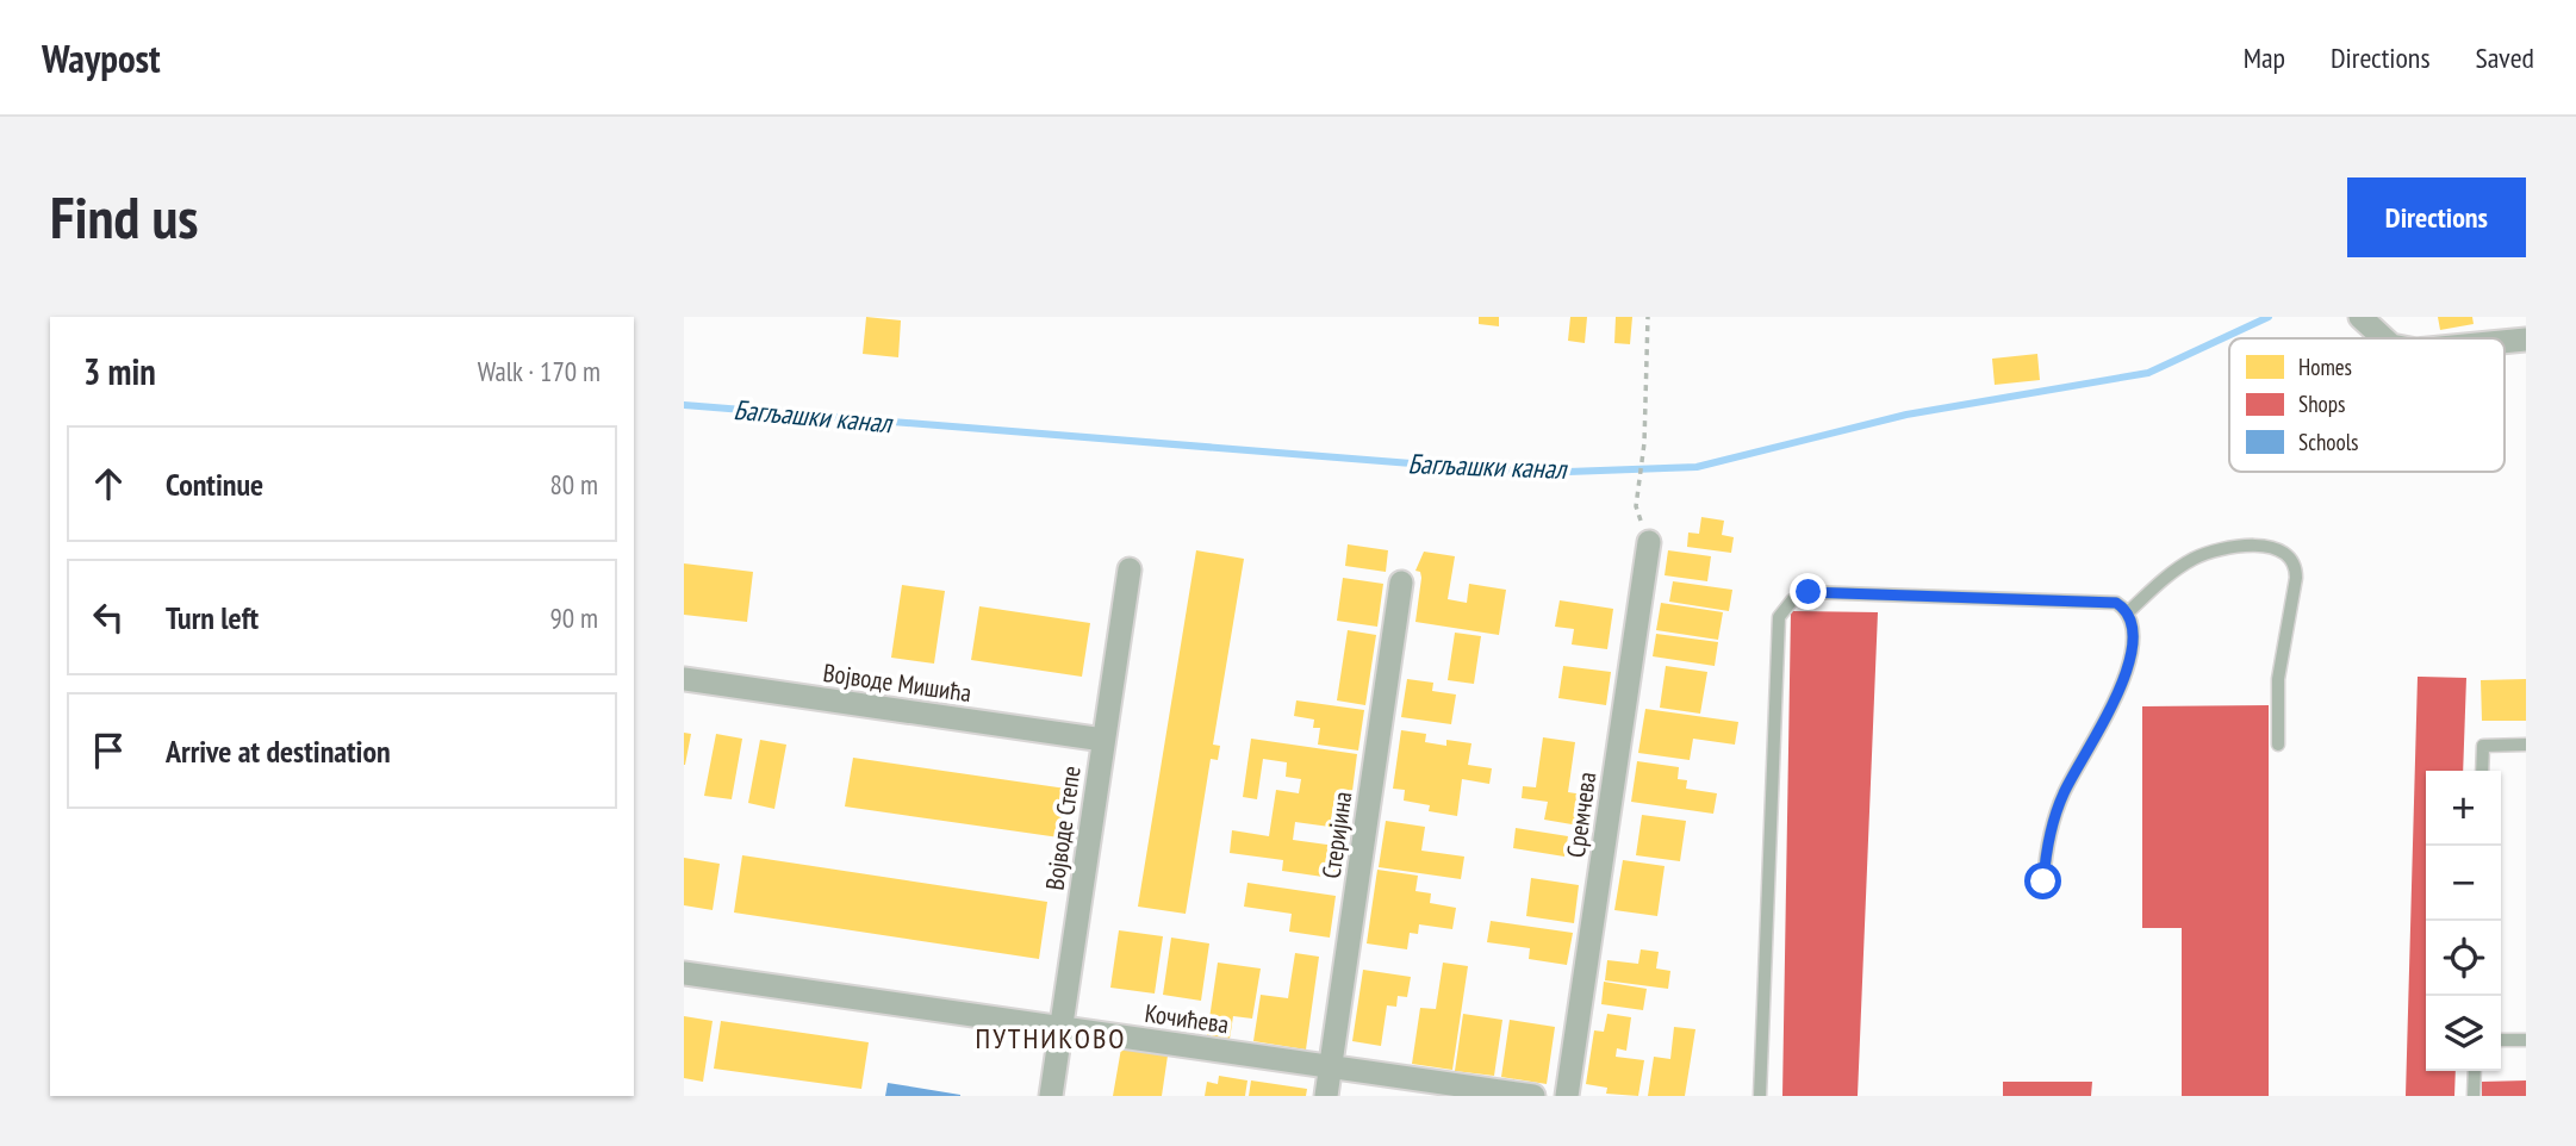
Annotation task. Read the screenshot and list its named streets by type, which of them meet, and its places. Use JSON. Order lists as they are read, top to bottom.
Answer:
{
  "streets": {
    "street": [
      "Војводе Мишића",
      "Сремчева",
      "Војводе Степе",
      "Стеријина",
      "Кочићева"
    ]
  },
  "crossings": [
    ["Војводе Мишића", "Војводе Степе"],
    ["Војводе Степе", "Кочићева"],
    ["Стеријина", "Кочићева"]
  ],
  "districts": ["ПУТНИКОВО"],
  "water": ["Багљашки канал"],
  "legend": ["Homes", "Shops", "Schools"],
  "page": {
    "header": "Waypost",
    "nav": ["Map", "Directions", "Saved"],
    "buttons": "Directions",
    "title": "Find us",
    "heading": ["3 min", "Walk · 170 m"],
    "list": [
      ["Continue", "80 m"],
      ["Turn left", "90 m"],
      "Arrive at destination"
    ],
    "map_buttons": ["+", "−"]
  }
}
